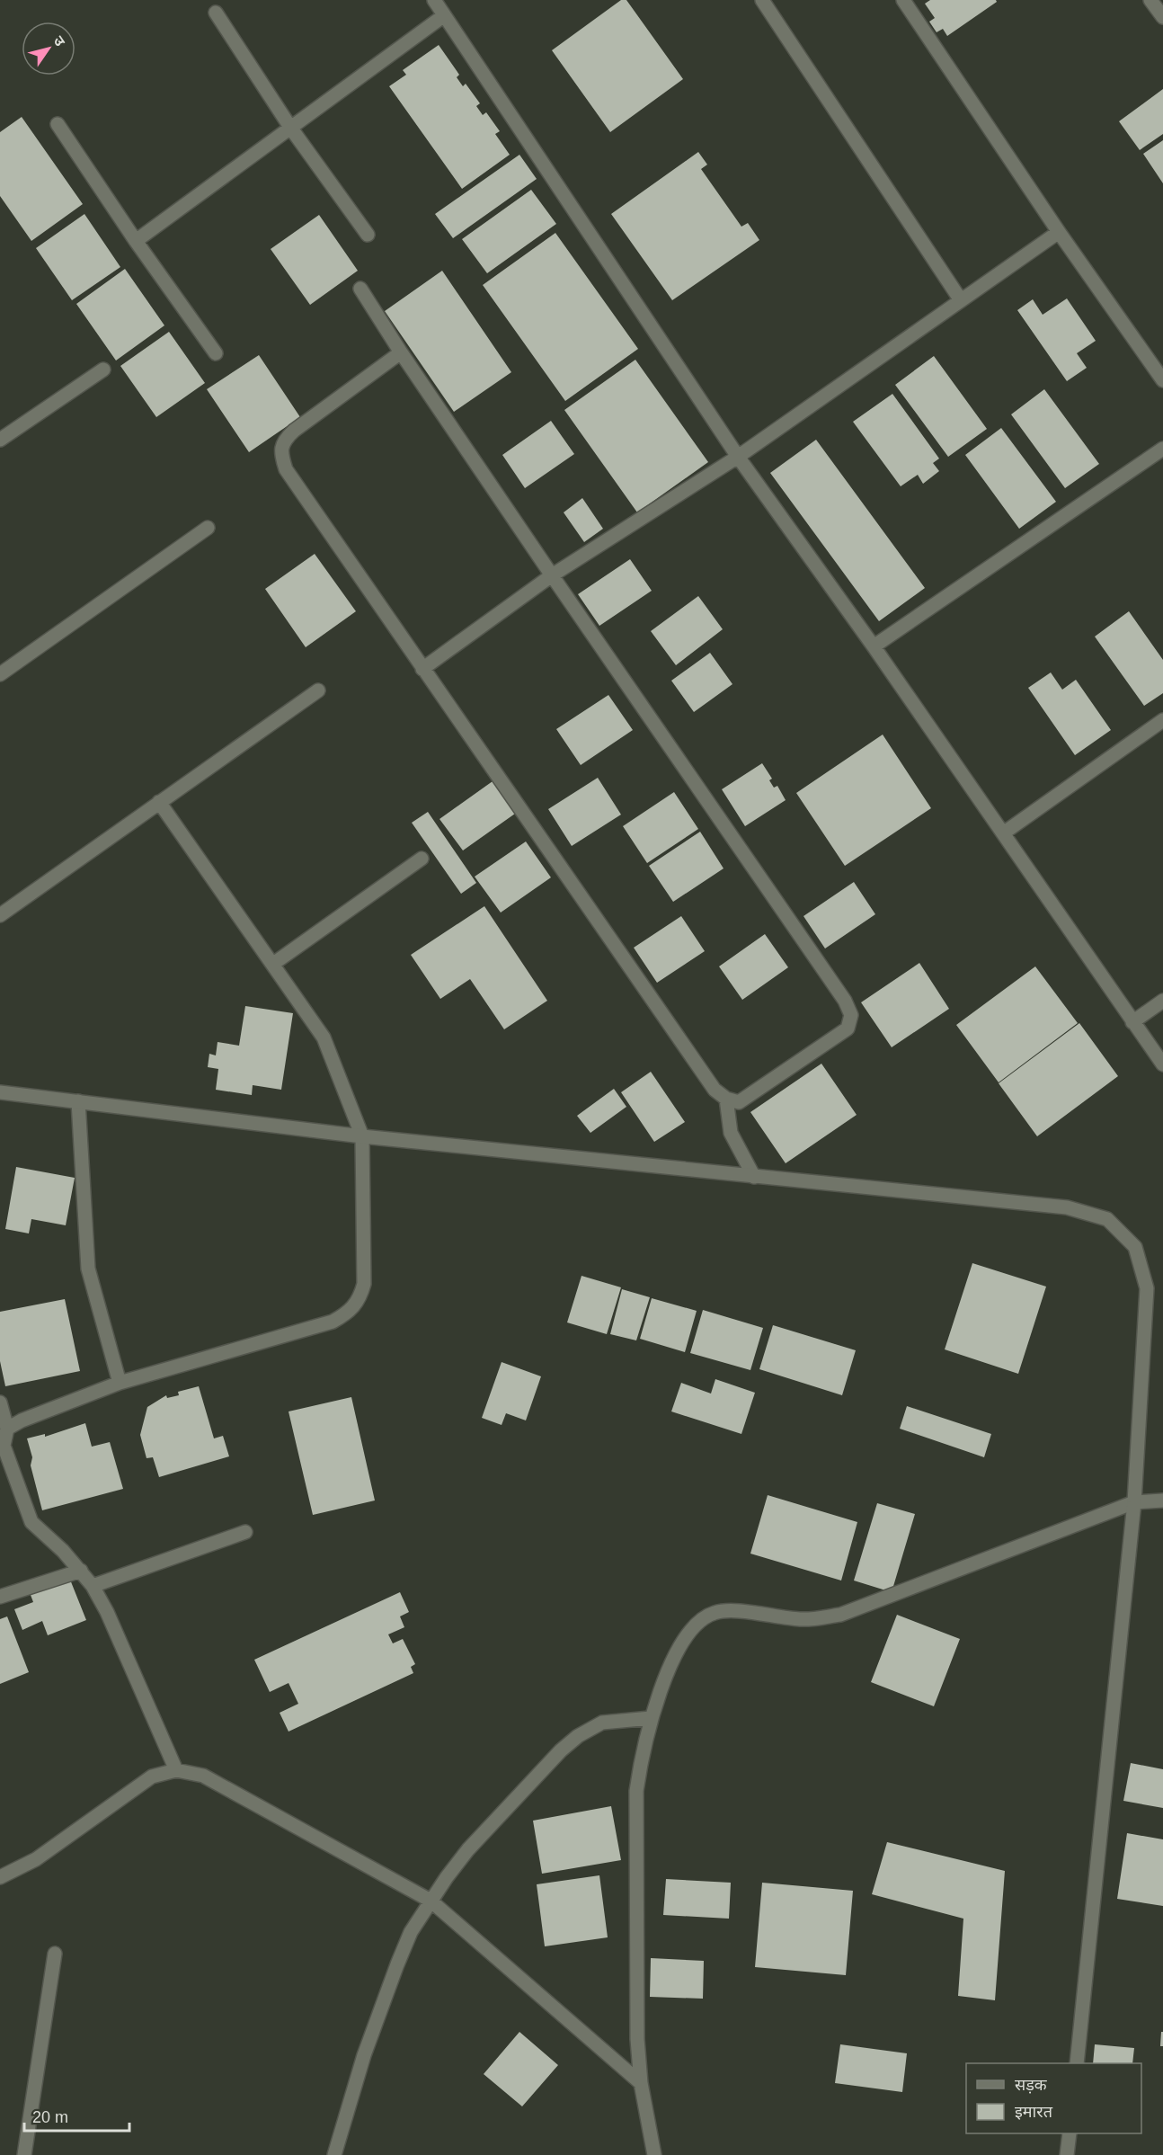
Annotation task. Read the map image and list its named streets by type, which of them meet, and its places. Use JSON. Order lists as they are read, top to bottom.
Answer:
{
  "legend": ["सड़क", "इमारत"],
  "scale_bar": "20 m",
  "north": "top right"
}
